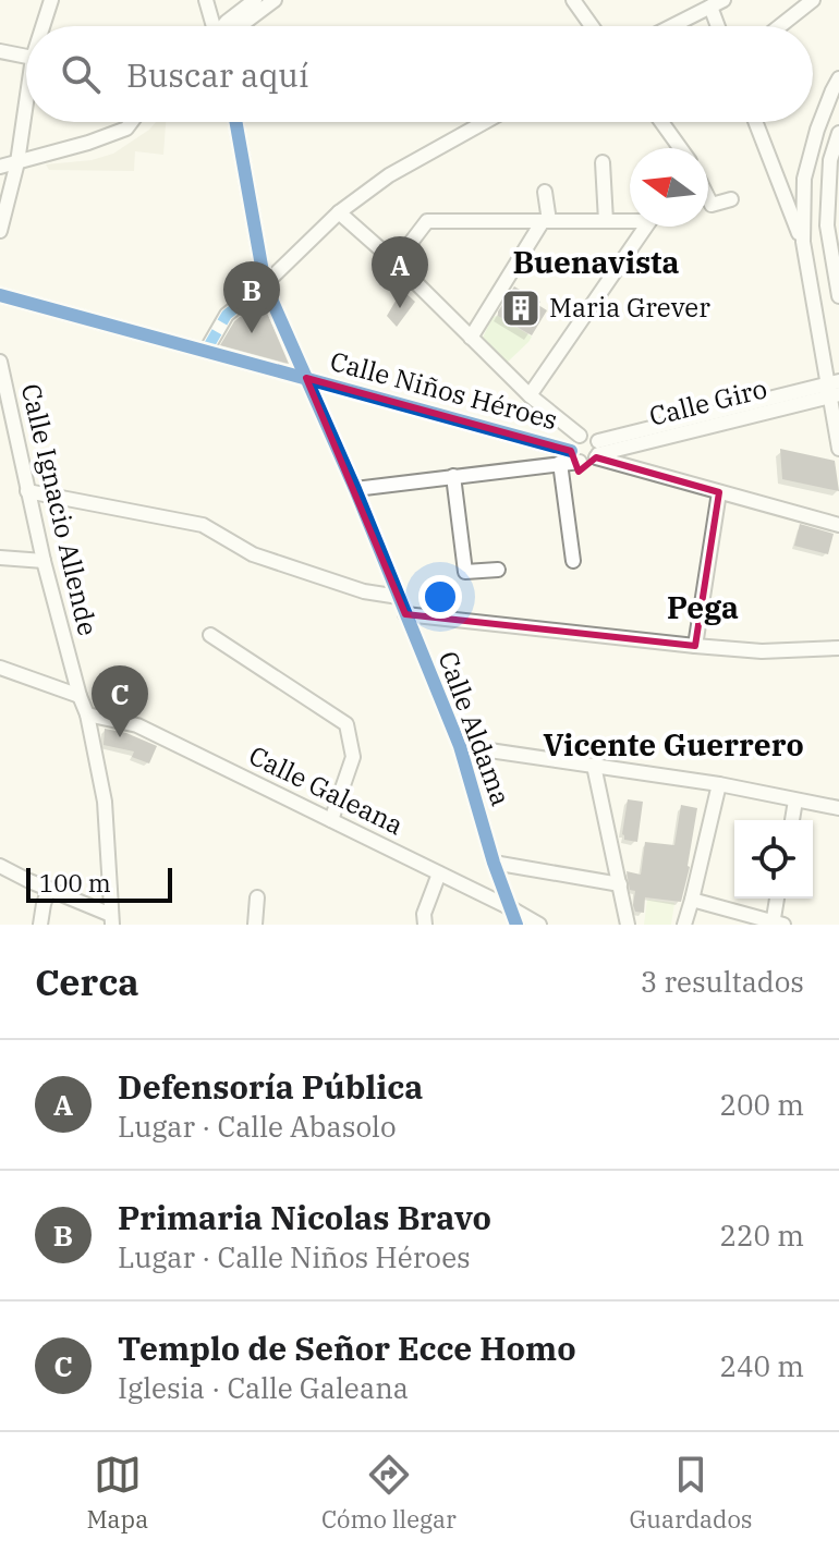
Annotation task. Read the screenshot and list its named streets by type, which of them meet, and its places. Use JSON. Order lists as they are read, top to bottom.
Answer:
{
  "streets": {
    "street": [
      "Calle Niños Héroes",
      "Calle Giro",
      "Calle Ignacio Allende",
      "Calle Aldama",
      "Calle Galeana"
    ]
  },
  "crossings": [
    ["Calle Niños Héroes", "Calle Giro"],
    ["Calle Niños Héroes", "Calle Aldama"],
    ["Calle Ignacio Allende", "Calle Galeana"],
    ["Calle Aldama", "Calle Galeana"]
  ],
  "districts": ["Buenavista", "Pega", "Vicente Guerrero"],
  "places": {
    "building": ["Maria Grever"]
  },
  "scale_bar": "100 m",
  "north": "left",
  "page": {
    "search": "Buscar aquí",
    "pins": ["A", "B", "C"],
    "scale": "100 m",
    "heading": ["Cerca", "3 resultados"],
    "list": [
      {
        "mark": "A",
        "name": "Defensoría Pública",
        "note": "Lugar · Calle Abasolo",
        "value": "200 m"
      },
      {
        "mark": "B",
        "name": "Primaria Nicolas Bravo",
        "note": "Lugar · Calle Niños Héroes",
        "value": "220 m"
      },
      {
        "mark": "C",
        "name": "Templo de Señor Ecce Homo",
        "note": "Iglesia · Calle Galeana",
        "value": "240 m"
      }
    ],
    "nav": ["Mapa", "Cómo llegar", "Guardados"]
  }
}
